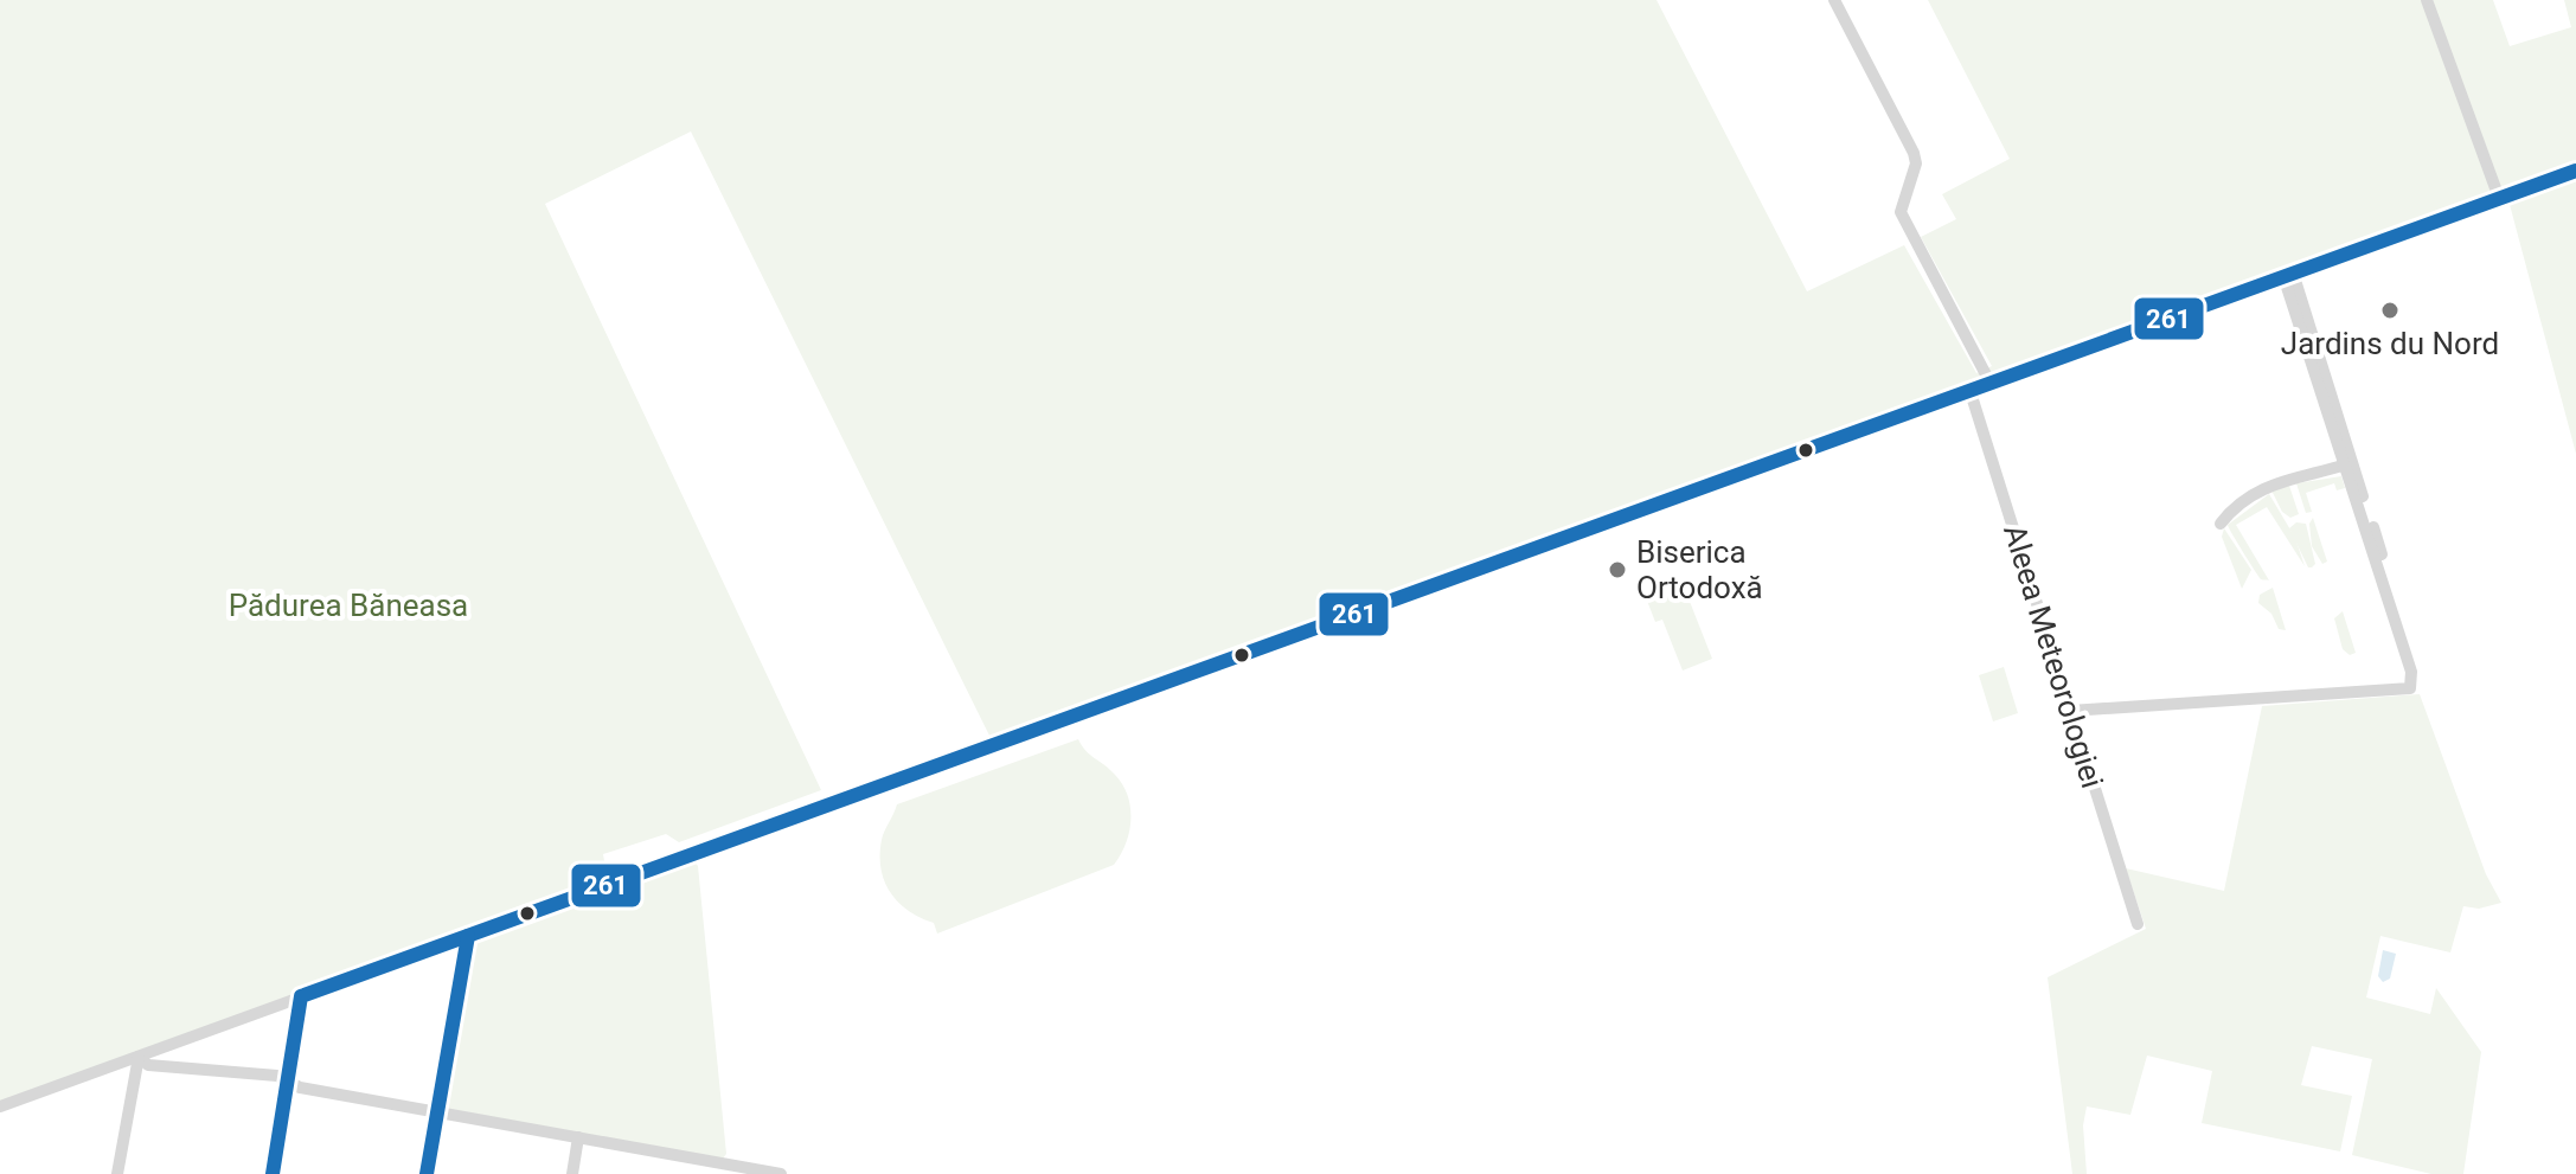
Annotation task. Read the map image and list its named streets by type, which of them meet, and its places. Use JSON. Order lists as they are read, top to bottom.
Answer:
{
  "streets": {
    "street": ["Aleea Meteorologiei"]
  },
  "parks": ["Pădurea Băneasa"],
  "places": ["Jardins du Nord", "Biserica Ortodoxă"],
  "lines": ["transit line 261"]
}
